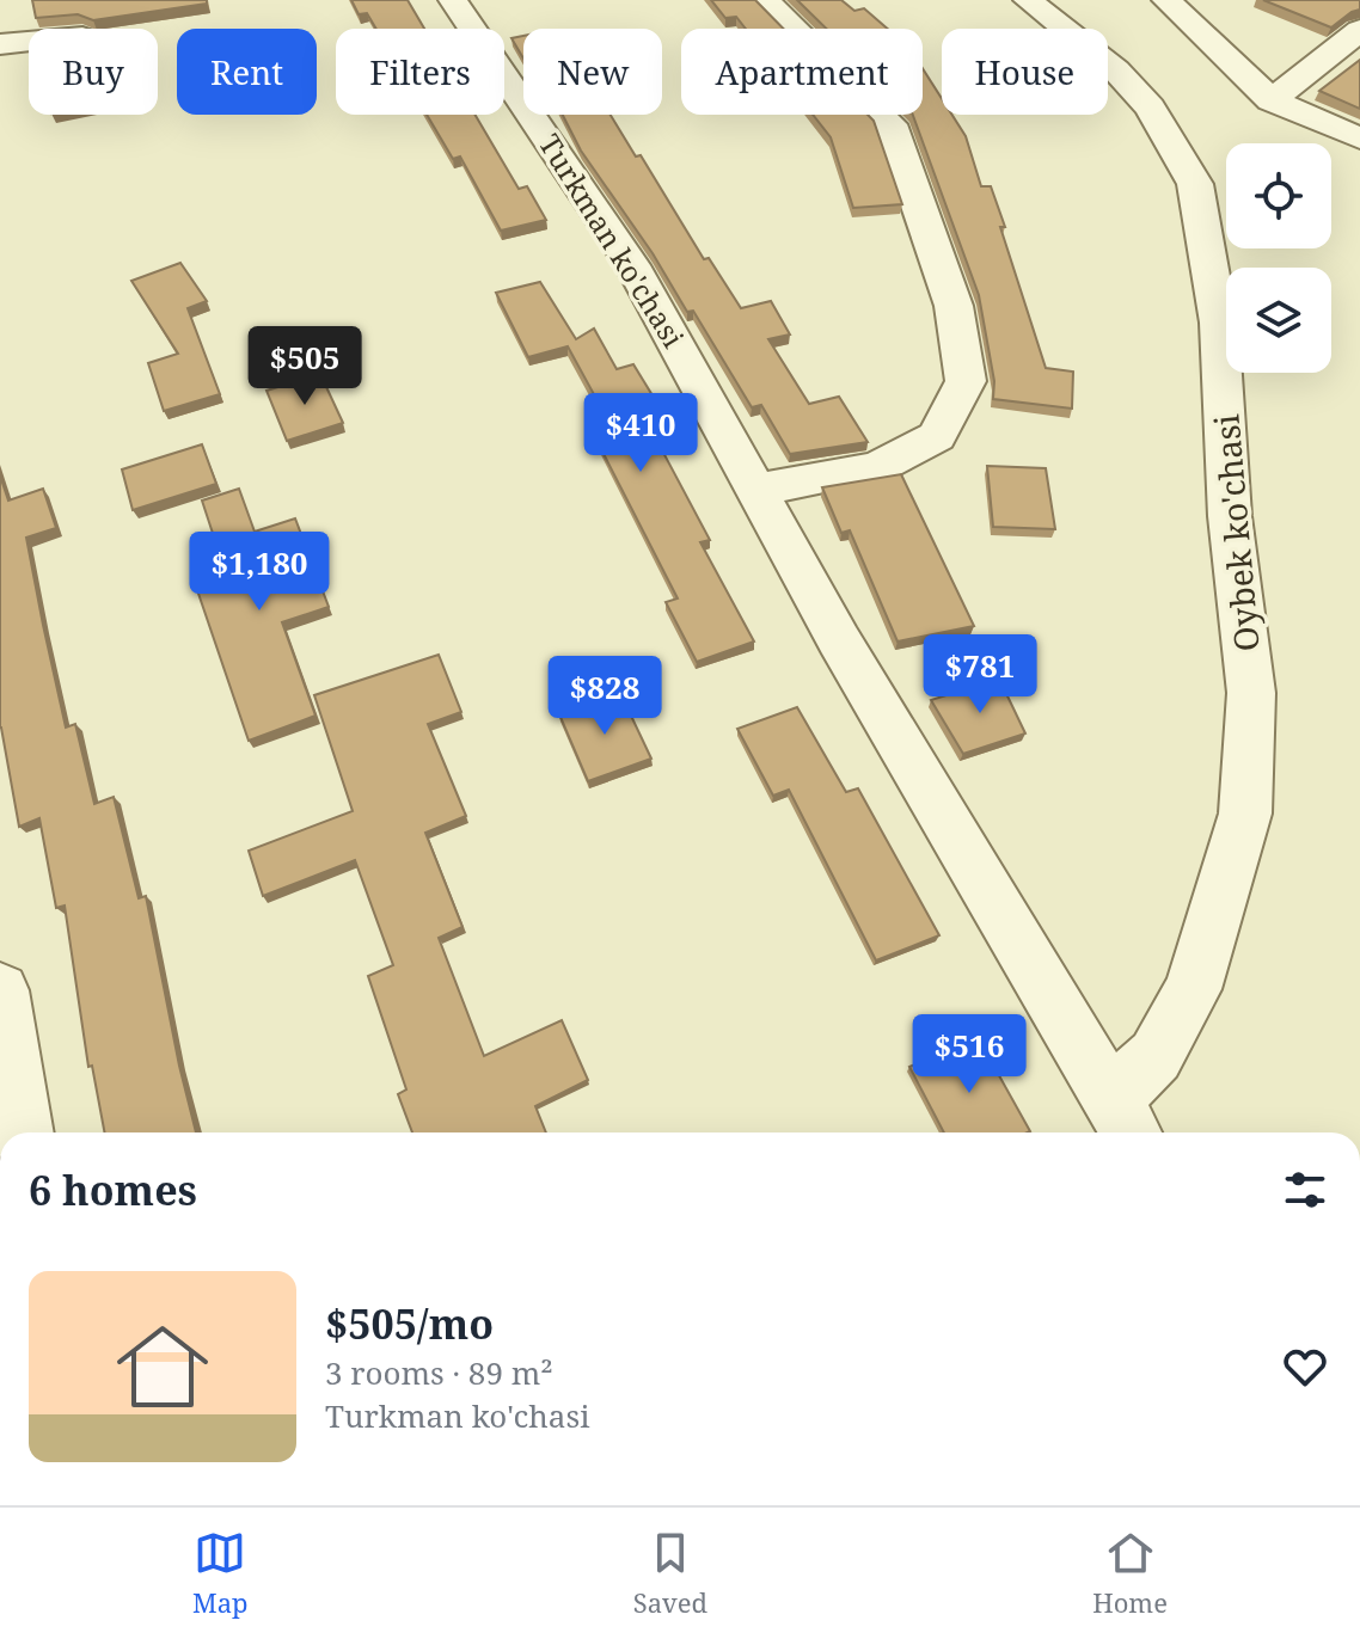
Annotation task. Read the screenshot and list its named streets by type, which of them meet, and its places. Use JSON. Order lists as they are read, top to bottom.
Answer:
{
  "streets": {
    "street": ["Turkman ko'chasi", "Oybek ko'chasi"]
  },
  "crossings": [
    ["Turkman ko'chasi", "Oybek ko'chasi"]
  ],
  "page": {
    "chip": [
      "Buy",
      "Rent",
      "Filters",
      "New",
      "Apartment",
      "House"
    ],
    "price": [
      "$505",
      "$410",
      "$1,180",
      "$781",
      "$828",
      "$516"
    ],
    "heading": "6 homes",
    "list": [
      {
        "name": "$505/mo",
        "note": "3 rooms · 89 m² · Turkman ko'chasi"
      }
    ],
    "tabs": ["Map", "Saved", "Home"]
  }
}
